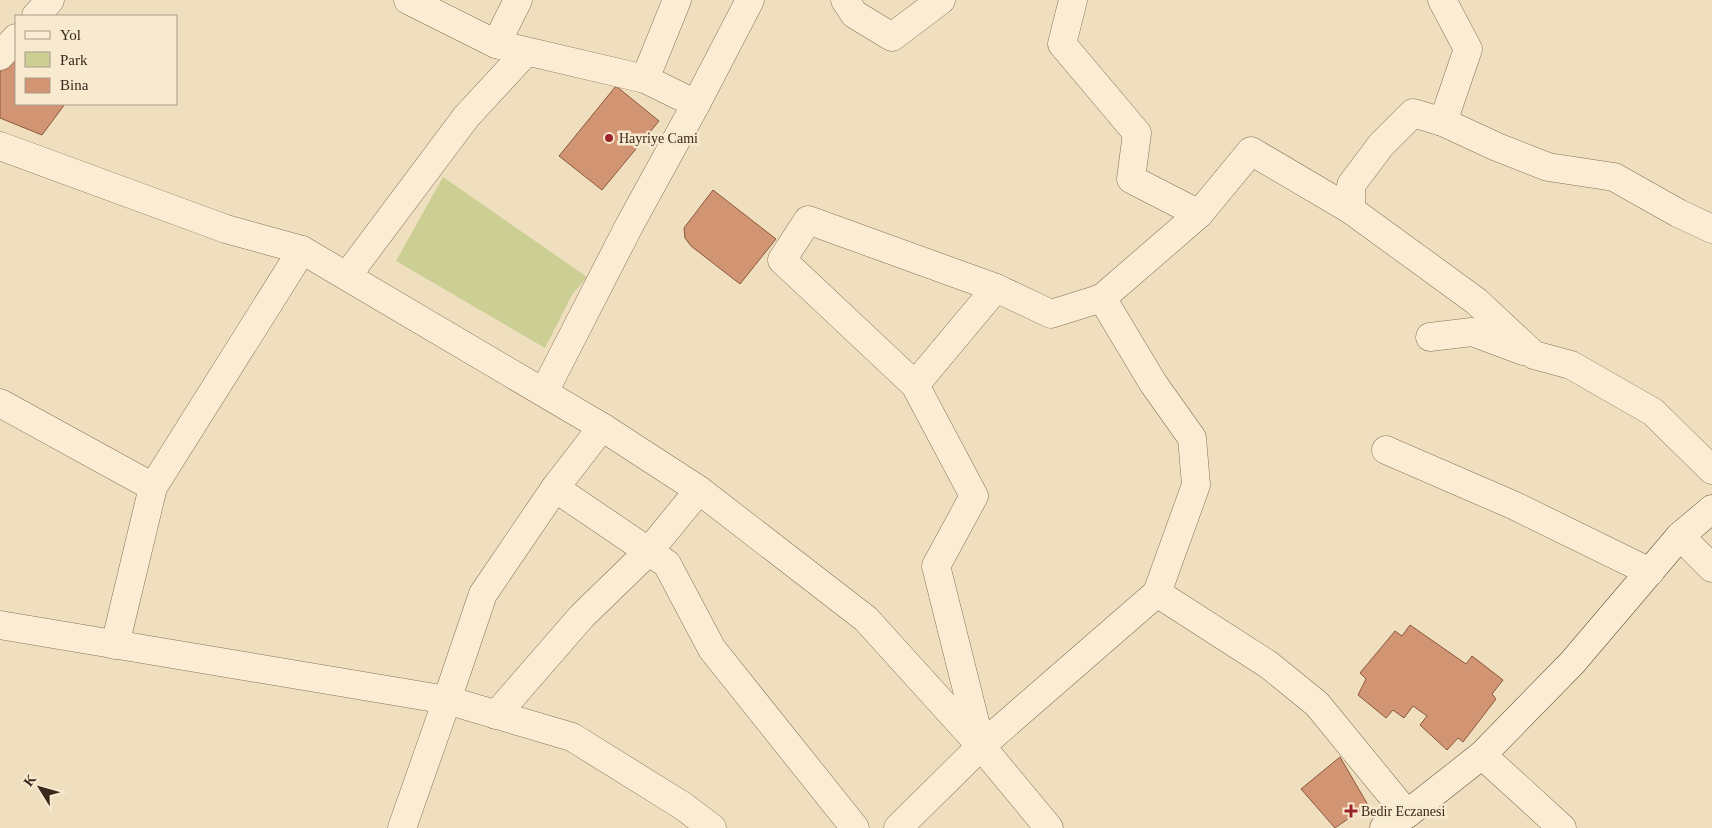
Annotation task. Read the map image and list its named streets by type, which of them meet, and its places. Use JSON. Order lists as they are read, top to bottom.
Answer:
{
  "places": {
    "other": ["Hayriye Cami"],
    "health": ["Bedir Eczanesi"]
  },
  "legend": ["Yol", "Park", "Bina"],
  "north": "top left"
}
